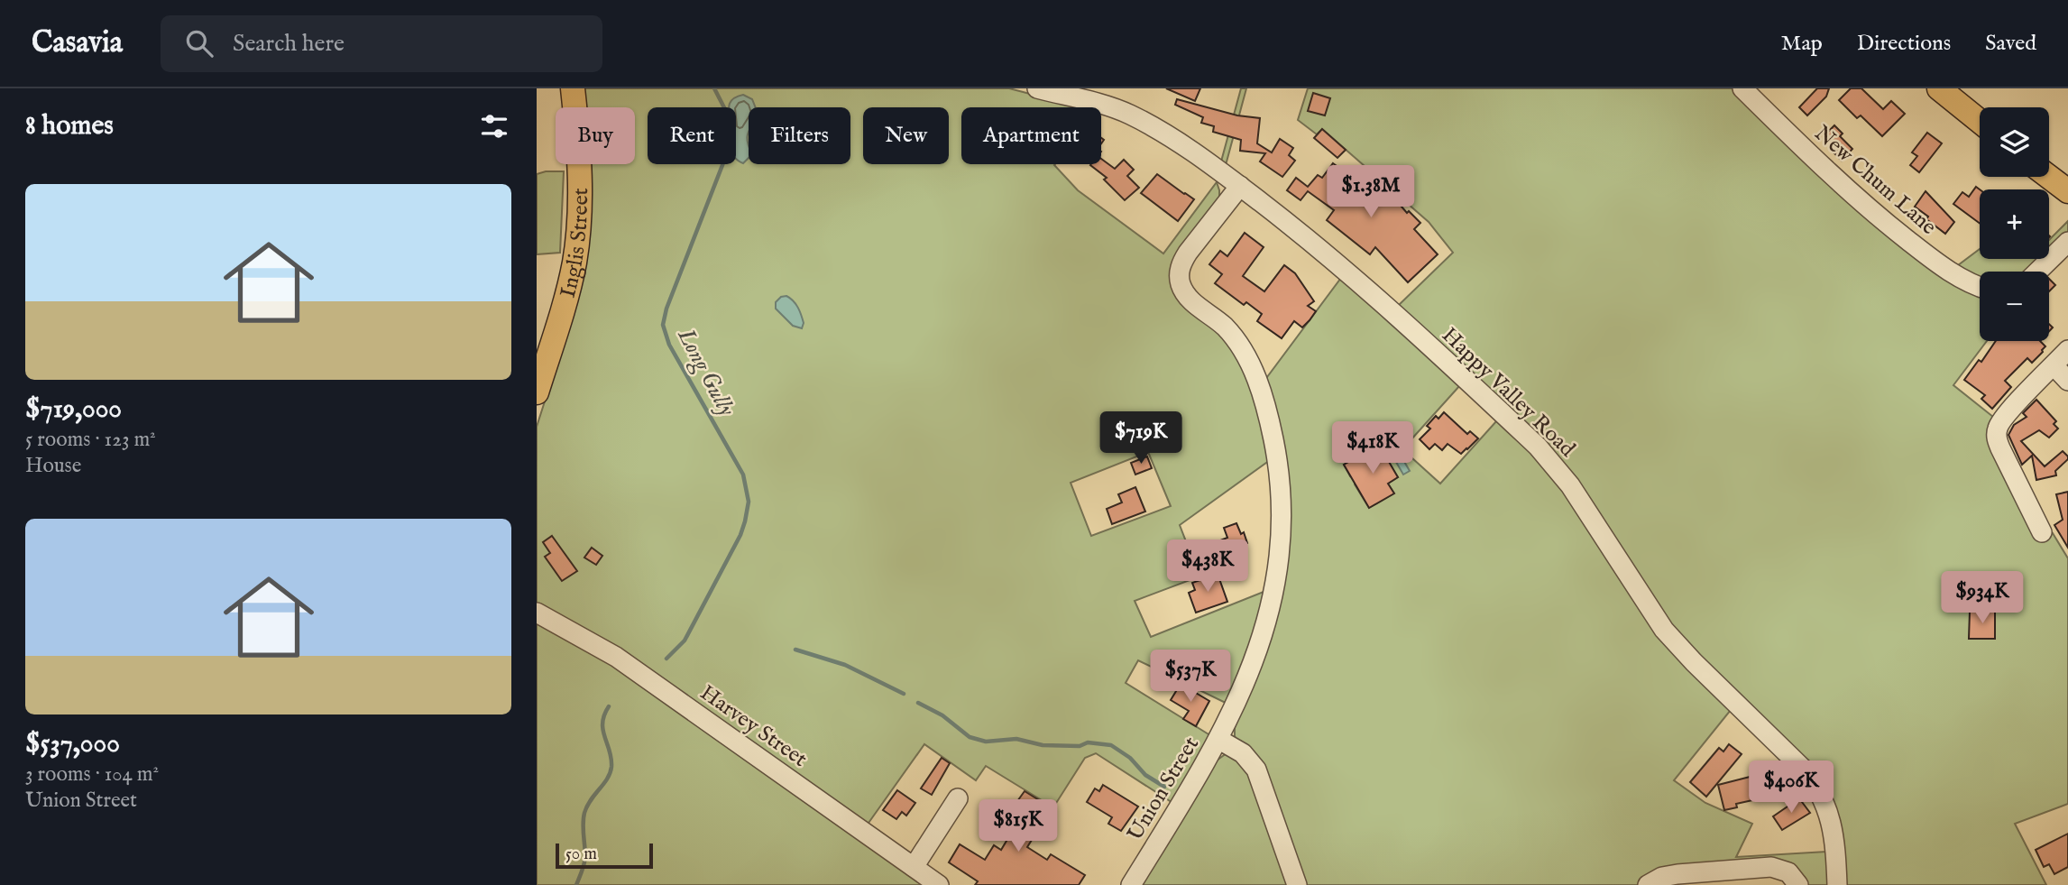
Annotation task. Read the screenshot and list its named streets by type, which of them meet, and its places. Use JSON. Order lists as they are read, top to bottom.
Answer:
{
  "streets": {
    "main road": ["Inglis Street"],
    "street": [
      "New Chum Lane",
      "Happy Valley Road",
      "Harvey Street",
      "Union Street"
    ]
  },
  "crossings": [
    ["Happy Valley Road", "Union Street"]
  ],
  "water": ["Long Gully"],
  "scale_bar": "50 m",
  "page": {
    "header": "Casavia",
    "search": "Search here",
    "nav": ["Map", "Directions", "Saved"],
    "heading": "8 homes",
    "map_buttons": ["+", "−"],
    "chip": [
      "Buy",
      "Rent",
      "Filters",
      "New",
      "Apartment"
    ],
    "list": [
      {
        "name": "$719,000",
        "note": "5 rooms · 123 m² · House"
      },
      {
        "name": "$537,000",
        "note": "3 rooms · 104 m² · Union Street"
      }
    ],
    "price": [
      "$1.38M",
      "$719K",
      "$418K",
      "$438K",
      "$934K",
      "$537K",
      "$406K",
      "$815K"
    ],
    "scale": "50 m"
  }
}
